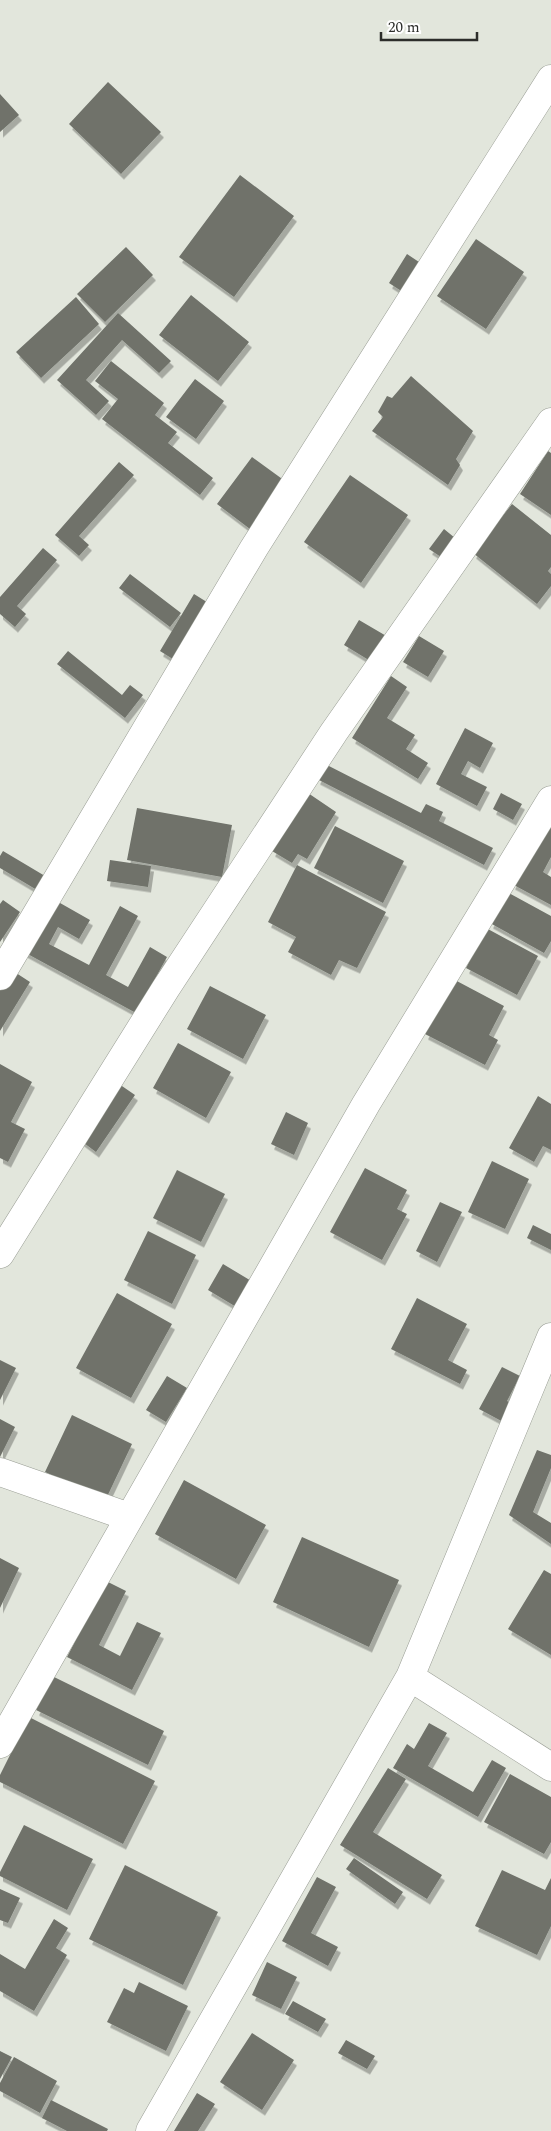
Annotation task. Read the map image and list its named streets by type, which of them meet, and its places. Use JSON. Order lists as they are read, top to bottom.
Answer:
{
  "scale_bar": "20 m"
}
